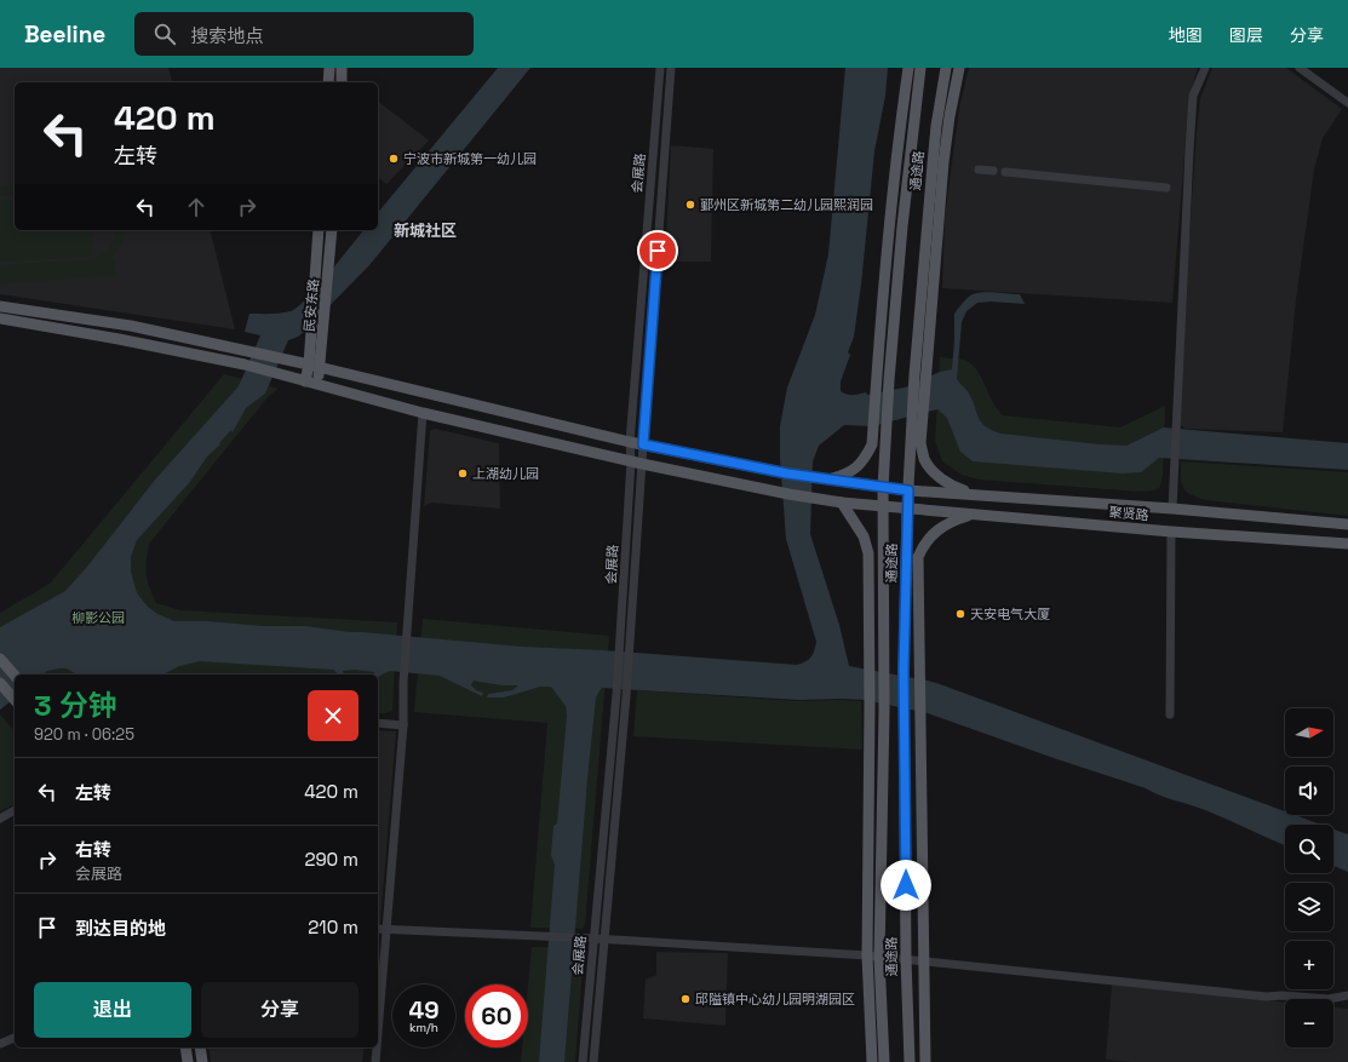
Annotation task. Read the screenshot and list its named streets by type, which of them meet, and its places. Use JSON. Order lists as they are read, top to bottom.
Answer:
{
  "streets": {
    "main road": ["通途路", "民安东路", "聚贤路"],
    "street": ["会展路"]
  },
  "crossings": [
    ["通途路", "聚贤路"],
    ["会展路", "聚贤路"],
    ["民安东路", "聚贤路"]
  ],
  "districts": ["新城社区"],
  "parks": ["柳影公园"],
  "places": [
    "宁波市新城第一幼儿园",
    "鄞州区新城第二幼儿园熙润园",
    "上湖幼儿园",
    "天安电气大厦",
    "邱隘镇中心幼儿园明湖园区"
  ],
  "north": "right",
  "page": {
    "header": "Beeline",
    "search": "搜索地点",
    "nav": ["地图", "图层", "分享"],
    "turn": ["420 m", "左转"],
    "heading": ["3 分钟", "920 m · 06:25"],
    "map_buttons": ["+", "−"],
    "list": [
      {
        "name": "左转",
        "value": "420 m"
      },
      {
        "name": "右转",
        "note": "会展路",
        "value": "290 m"
      },
      {
        "name": "到达目的地",
        "value": "210 m"
      }
    ],
    "buttons": ["退出", "分享"],
    "speed": "49 km/h",
    "limit": "60"
  }
}
